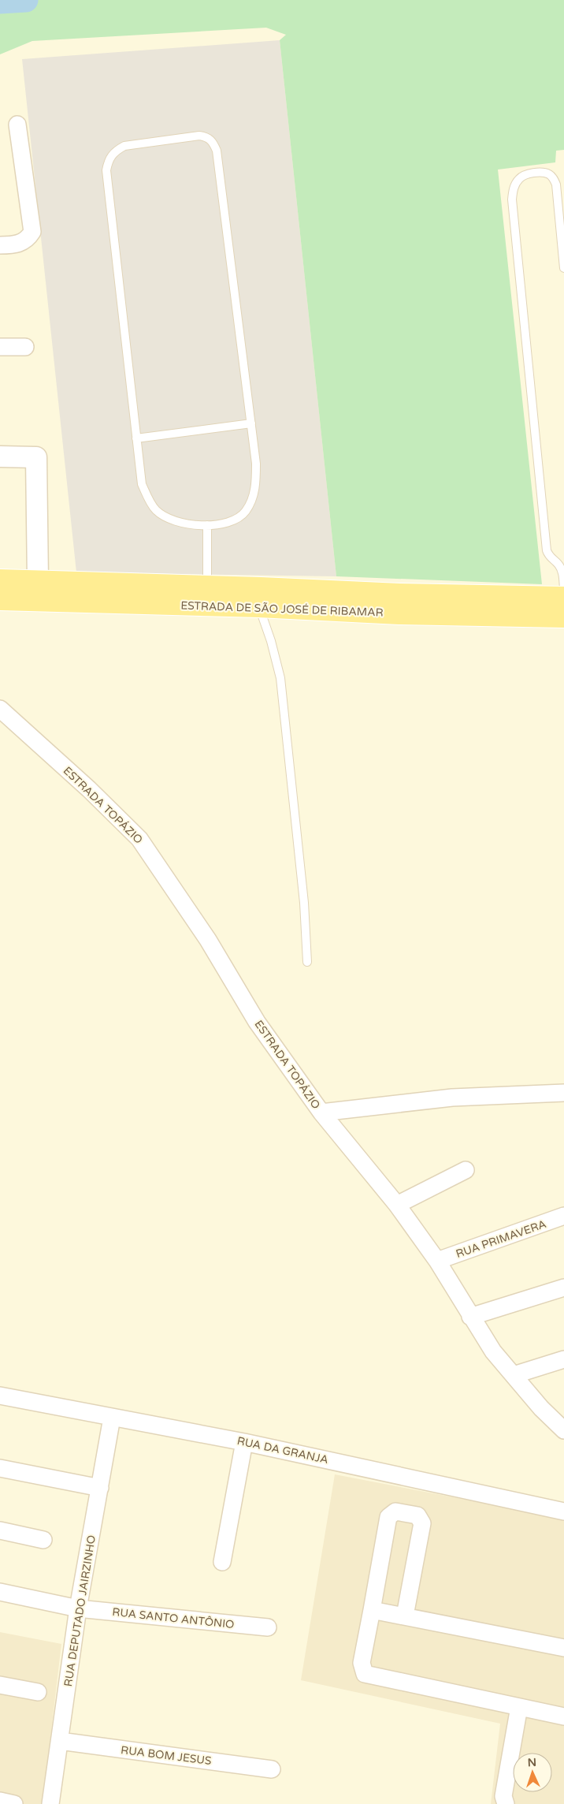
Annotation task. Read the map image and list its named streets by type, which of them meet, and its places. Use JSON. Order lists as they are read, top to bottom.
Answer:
{
  "streets": {
    "main road": ["ESTRADA DE SÃO JOSÉ DE RIBAMAR"],
    "street": [
      "ESTRADA TOPÁZIO",
      "RUA PRIMAVERA",
      "RUA DA GRANJA",
      "RUA DEPUTADO JAIRZINHO",
      "RUA SANTO ANTÔNIO",
      "RUA BOM JESUS"
    ]
  },
  "crossings": [
    ["ESTRADA TOPÁZIO", "RUA PRIMAVERA"],
    ["RUA DA GRANJA", "RUA DEPUTADO JAIRZINHO"],
    ["RUA DEPUTADO JAIRZINHO", "RUA SANTO ANTÔNIO"],
    ["RUA DEPUTADO JAIRZINHO", "RUA BOM JESUS"]
  ],
  "north": "top"
}
